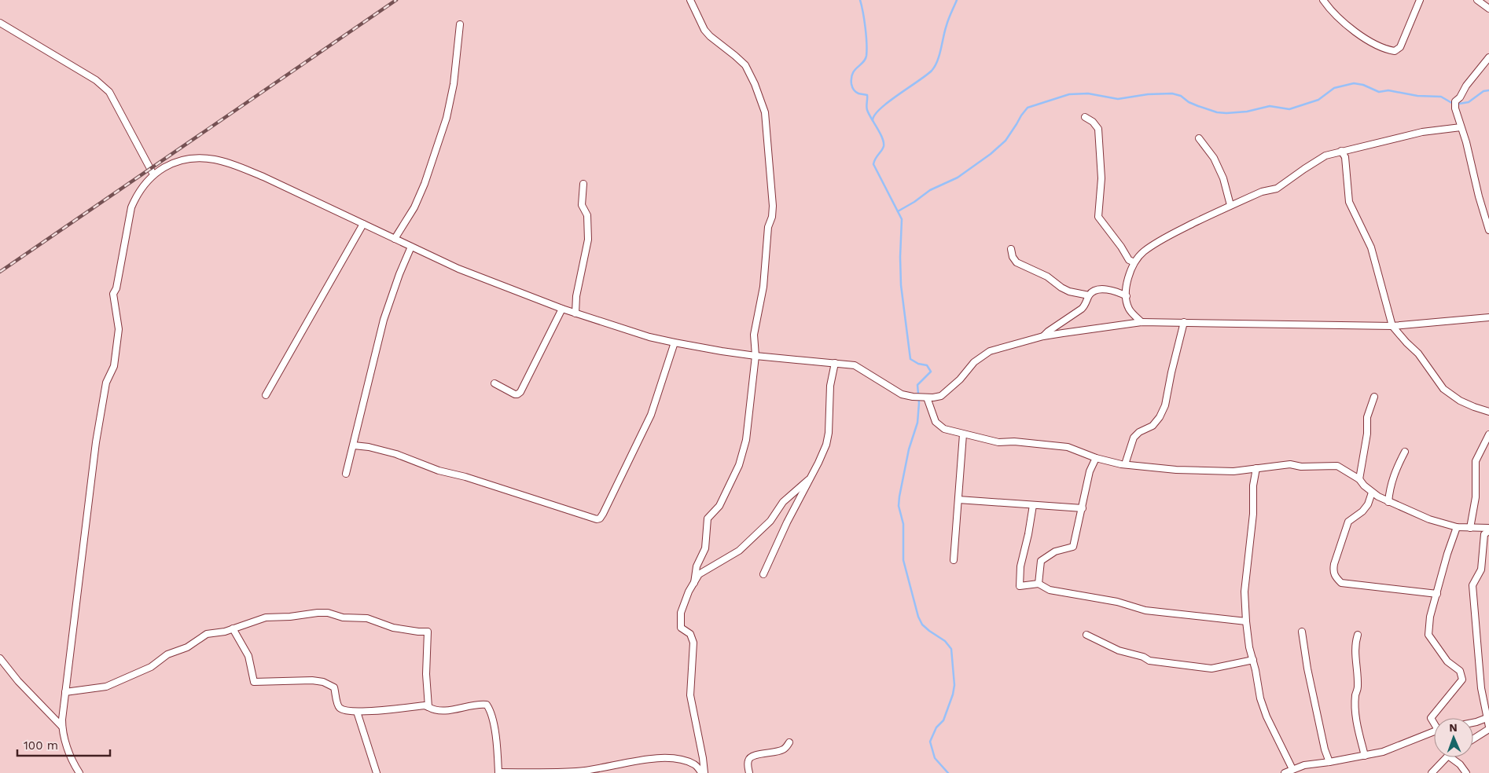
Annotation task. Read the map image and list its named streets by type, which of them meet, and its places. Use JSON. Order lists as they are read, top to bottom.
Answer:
{
  "scale_bar": "100 m",
  "north": "top"
}
